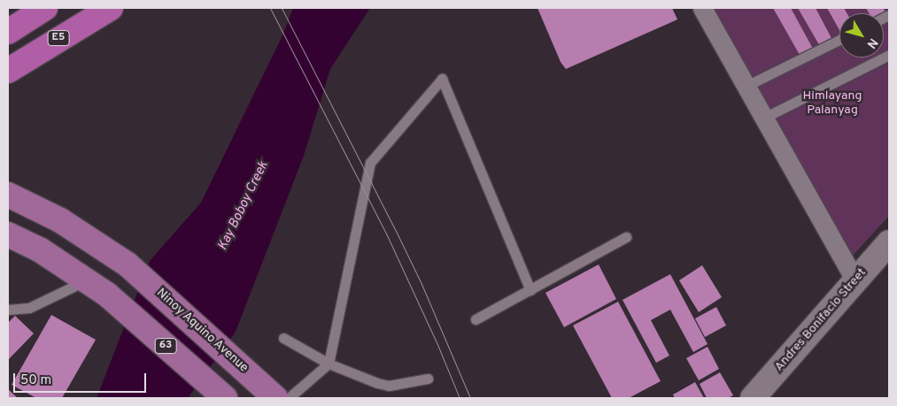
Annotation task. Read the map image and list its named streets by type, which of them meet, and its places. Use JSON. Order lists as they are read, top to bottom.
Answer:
{
  "streets": {
    "highway": ["E5"],
    "main road": ["Ninoy Aquino Avenue", "63"],
    "street": ["Andres Bonifacio Street"]
  },
  "water": ["Kay Boboy Creek"],
  "parks": ["Himlayang Palanyag"],
  "scale_bar": "50 m",
  "north": "bottom right"
}
